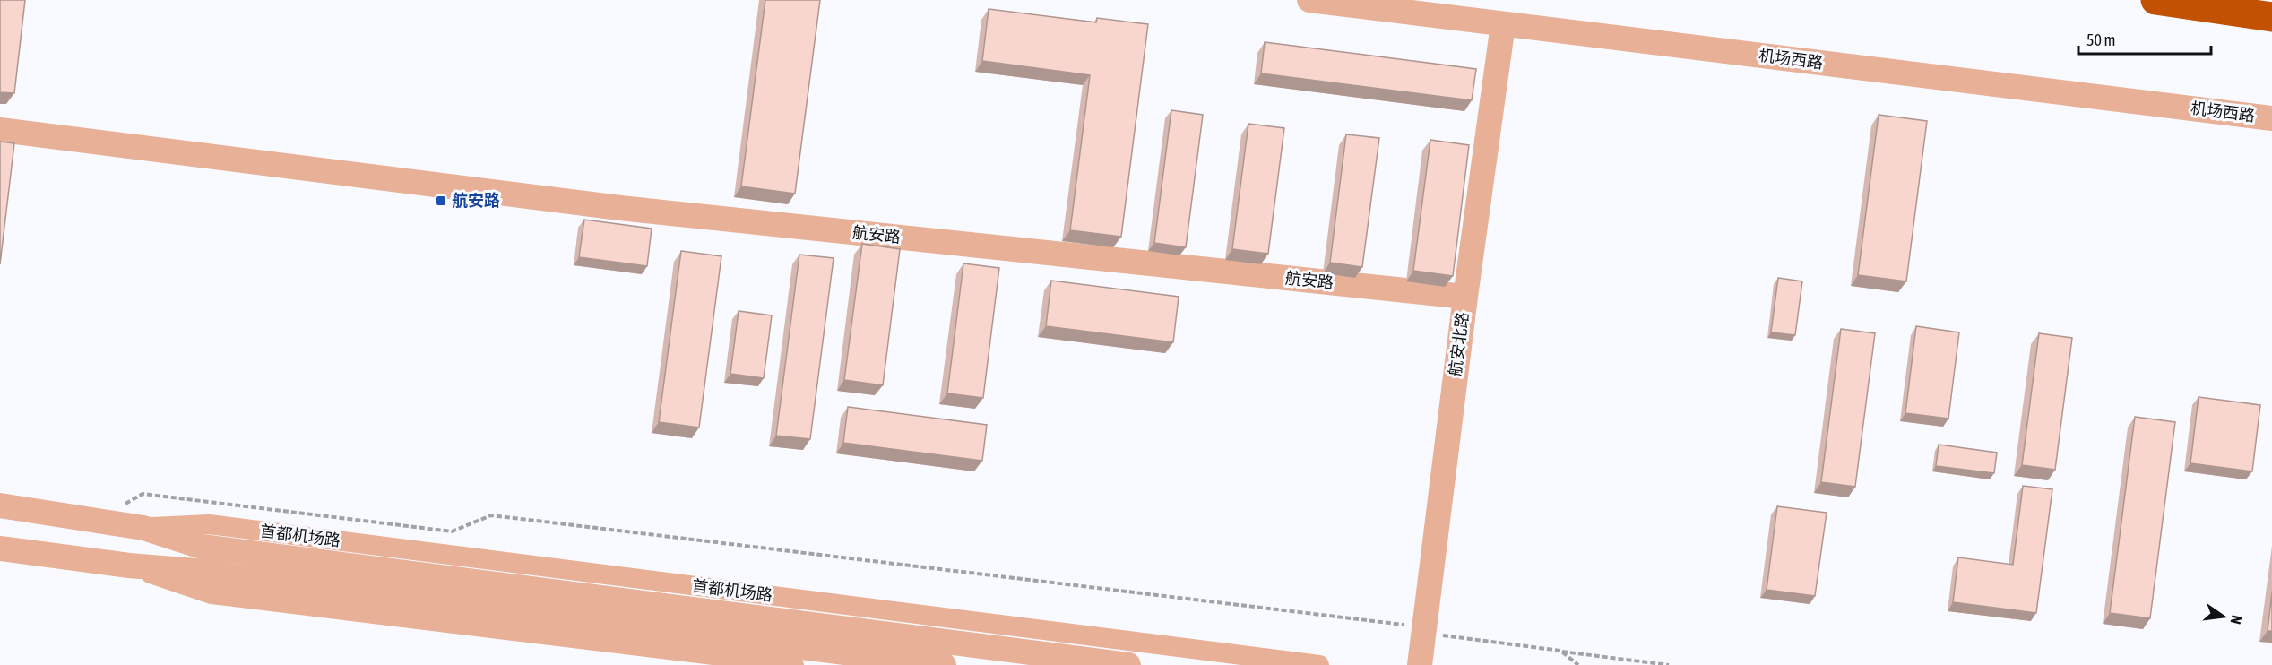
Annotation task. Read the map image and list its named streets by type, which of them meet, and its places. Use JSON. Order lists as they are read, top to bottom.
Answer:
{
  "streets": {
    "street": [
      "机场西路",
      "航安路",
      "航安北路",
      "首都机场路"
    ]
  },
  "crossings": [
    ["机场西路", "航安北路"],
    ["航安路", "航安北路"]
  ],
  "places": {
    "transit": ["航安路"]
  },
  "scale_bar": "50 m",
  "north": "right"
}
